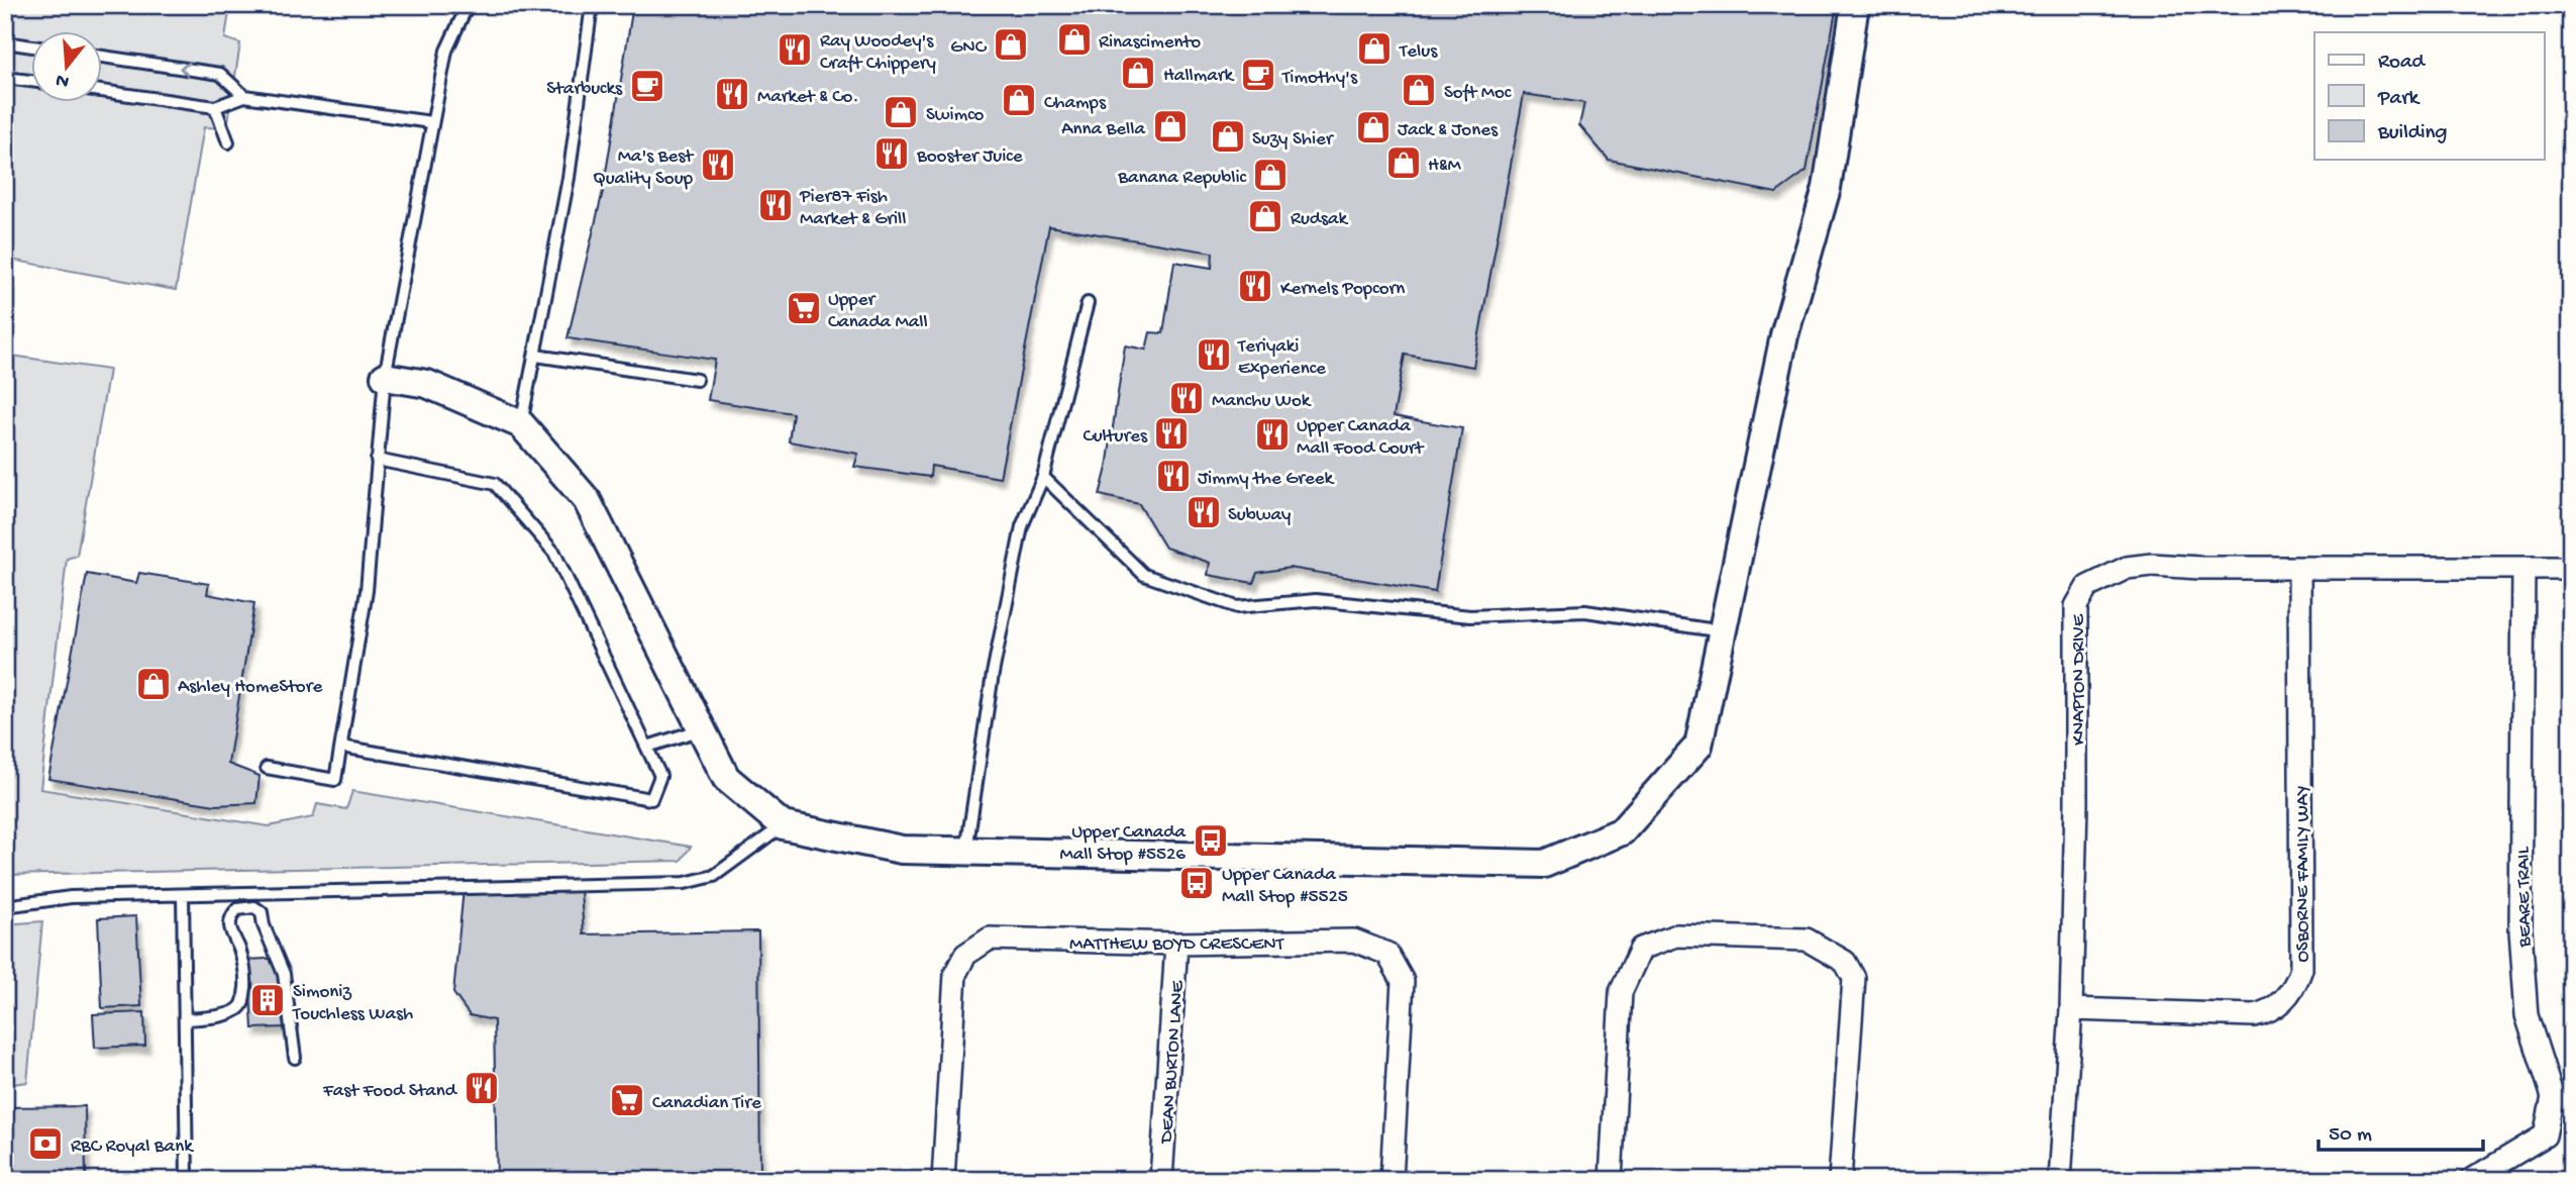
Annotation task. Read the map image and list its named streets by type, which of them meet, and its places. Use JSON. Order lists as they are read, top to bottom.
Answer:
{
  "streets": {
    "street": [
      "KNAPTON DRIVE",
      "OSBORNE FAMILY WAY",
      "BEARE TRAIL",
      "MATTHEW BOYD CRESCENT",
      "DEAN BURTON LANE"
    ]
  },
  "crossings": [
    ["KNAPTON DRIVE", "OSBORNE FAMILY WAY"],
    ["KNAPTON DRIVE", "BEARE TRAIL"],
    ["MATTHEW BOYD CRESCENT", "DEAN BURTON LANE"]
  ],
  "places": {
    "shop": [
      "Rinascimento",
      "GNC",
      "Telus",
      "Hallmark",
      "Soft Moc",
      "Champs",
      "Swimco",
      "Anna Bella",
      "Jack & Jones",
      "Suzy Shier",
      "H&M",
      "Banana Republic",
      "Rudsak",
      "Ashley HomeStore"
    ],
    "restaurant": [
      "Ray Woodey's Craft Chippery",
      "Market & Co.",
      "Booster Juice",
      "Ma's Best Quality Soup",
      "Pier87 Fish Market & Grill",
      "Kernels Popcorn",
      "Teriyaki Experience",
      "Manchu Wok",
      "Cultures",
      "Upper Canada Mall Food Court",
      "Jimmy the Greek",
      "Subway",
      "Fast Food Stand"
    ],
    "cafe": ["Timothy's", "Starbucks"],
    "supermarket": ["Upper Canada Mall", "Canadian Tire"],
    "bus stop": ["Upper Canada Mall Stop #5526", "Upper Canada Mall Stop #5525"],
    "building": ["Simoniz Touchless Wash"],
    "bank": ["RBC Royal Bank"]
  },
  "legend": ["Road", "Park", "Building"],
  "scale_bar": "50 m",
  "north": "bottom"
}
